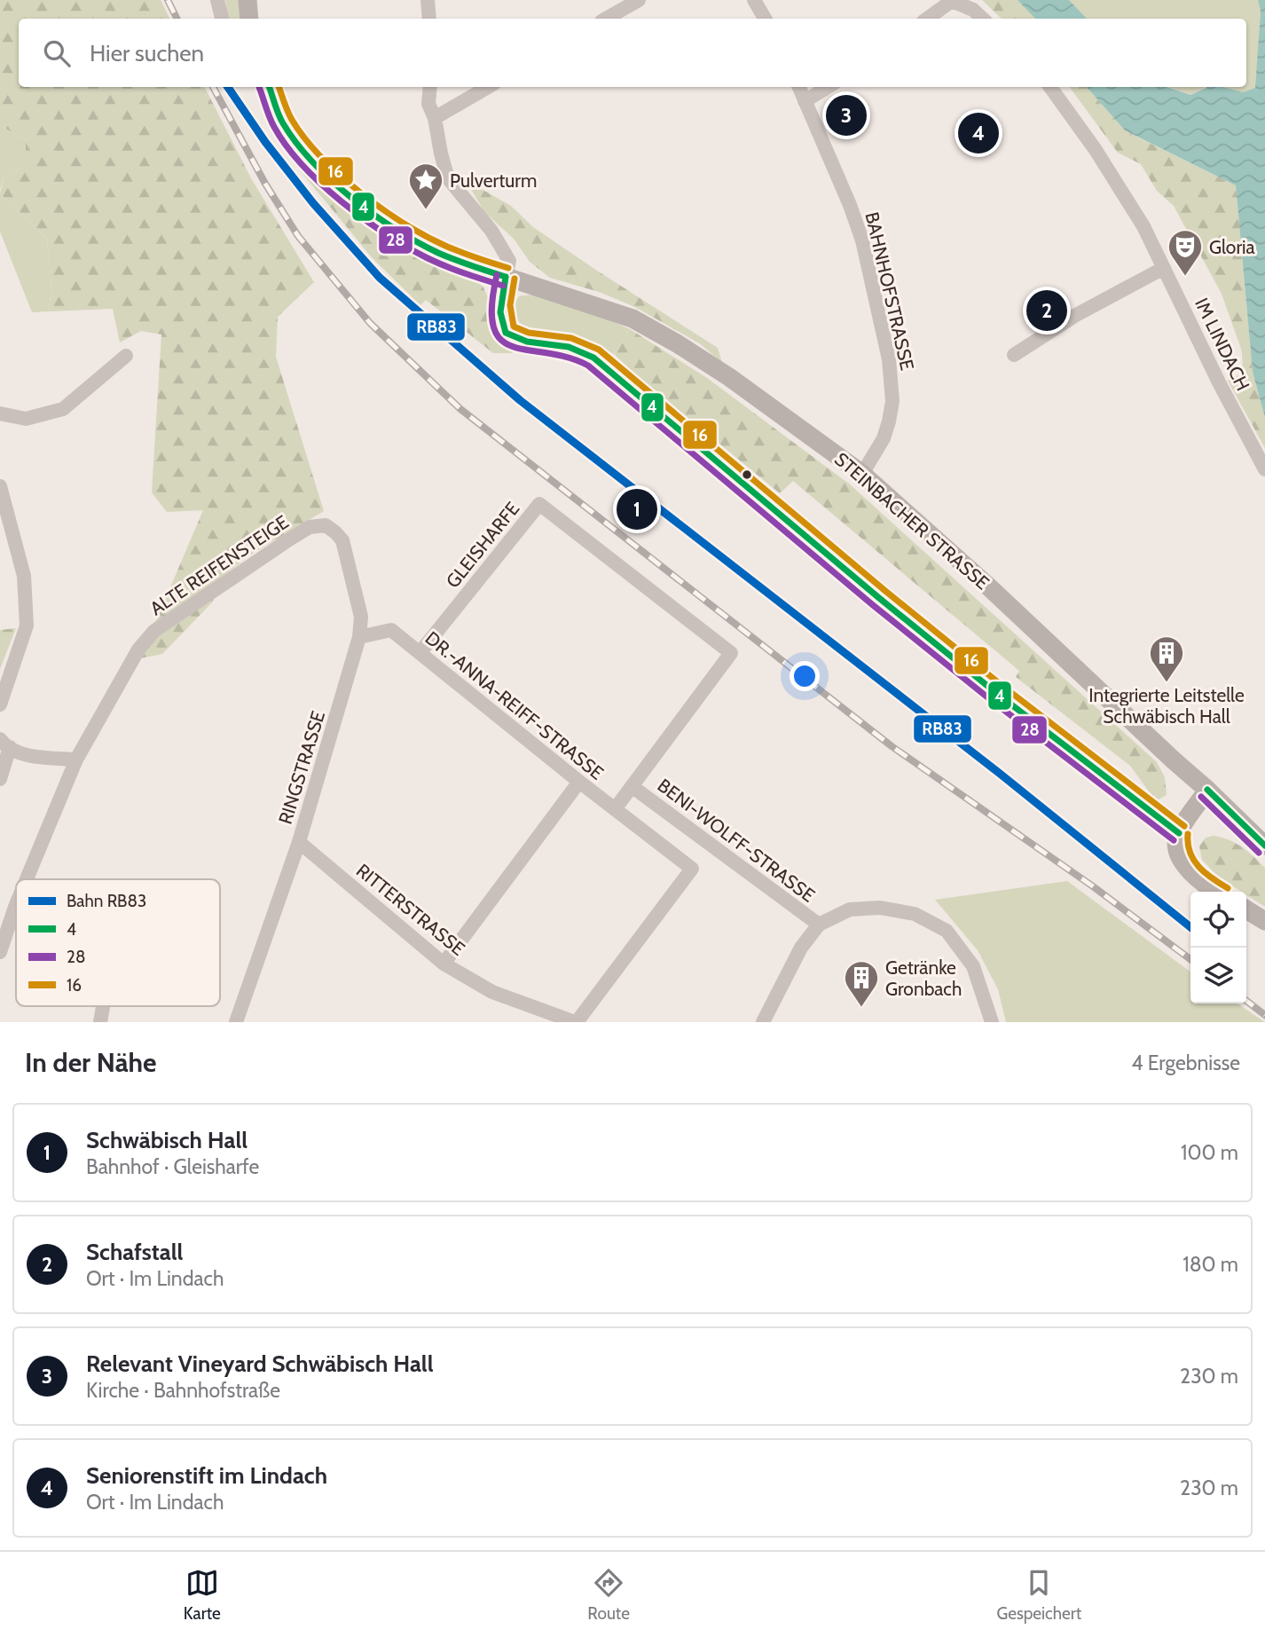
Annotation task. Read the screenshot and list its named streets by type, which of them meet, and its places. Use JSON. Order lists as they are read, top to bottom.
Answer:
{
  "streets": {
    "street": [
      "BAHNHOFSTRASSE",
      "IM LINDACH",
      "STEINBACHER STRASSE",
      "GLEISHARFE",
      "ALTE REIFENSTEIGE",
      "DR.-ANNA-REIFF-STRASSE",
      "RINGSTRASSE",
      "BENI-WOLFF-STRASSE",
      "RITTERSTRASSE"
    ]
  },
  "crossings": [
    ["BAHNHOFSTRASSE", "STEINBACHER STRASSE"],
    ["GLEISHARFE", "DR.-ANNA-REIFF-STRASSE"],
    ["GLEISHARFE", "BENI-WOLFF-STRASSE"],
    ["ALTE REIFENSTEIGE", "RINGSTRASSE"],
    ["DR.-ANNA-REIFF-STRASSE", "RINGSTRASSE"],
    ["DR.-ANNA-REIFF-STRASSE", "RITTERSTRASSE"],
    ["RINGSTRASSE", "RITTERSTRASSE"]
  ],
  "places": {
    "place": ["Pulverturm"],
    "theatre": ["Gloria"],
    "building": ["Integrierte Leitstelle Schwäbisch Hall", "Getränke Gronbach"]
  },
  "lines": [
    "rail line RB83",
    "transit line 4",
    "transit line 28",
    "transit line 16"
  ],
  "legend": [
    "Bahn RB83",
    "4",
    "28",
    "16"
  ],
  "page": {
    "search": "Hier suchen",
    "pins": [
      "3",
      "4",
      "2",
      "1"
    ],
    "heading": ["In der Nähe", "4 Ergebnisse"],
    "list": [
      {
        "mark": "1",
        "name": "Schwäbisch Hall",
        "note": "Bahnhof · Gleisharfe",
        "value": "100 m"
      },
      {
        "mark": "2",
        "name": "Schafstall",
        "note": "Ort · Im Lindach",
        "value": "180 m"
      },
      {
        "mark": "3",
        "name": "Relevant Vineyard Schwäbisch Hall",
        "note": "Kirche · Bahnhofstraße",
        "value": "230 m"
      },
      {
        "mark": "4",
        "name": "Seniorenstift im Lindach",
        "note": "Ort · Im Lindach",
        "value": "230 m"
      }
    ],
    "nav": ["Karte", "Route", "Gespeichert"]
  }
}
